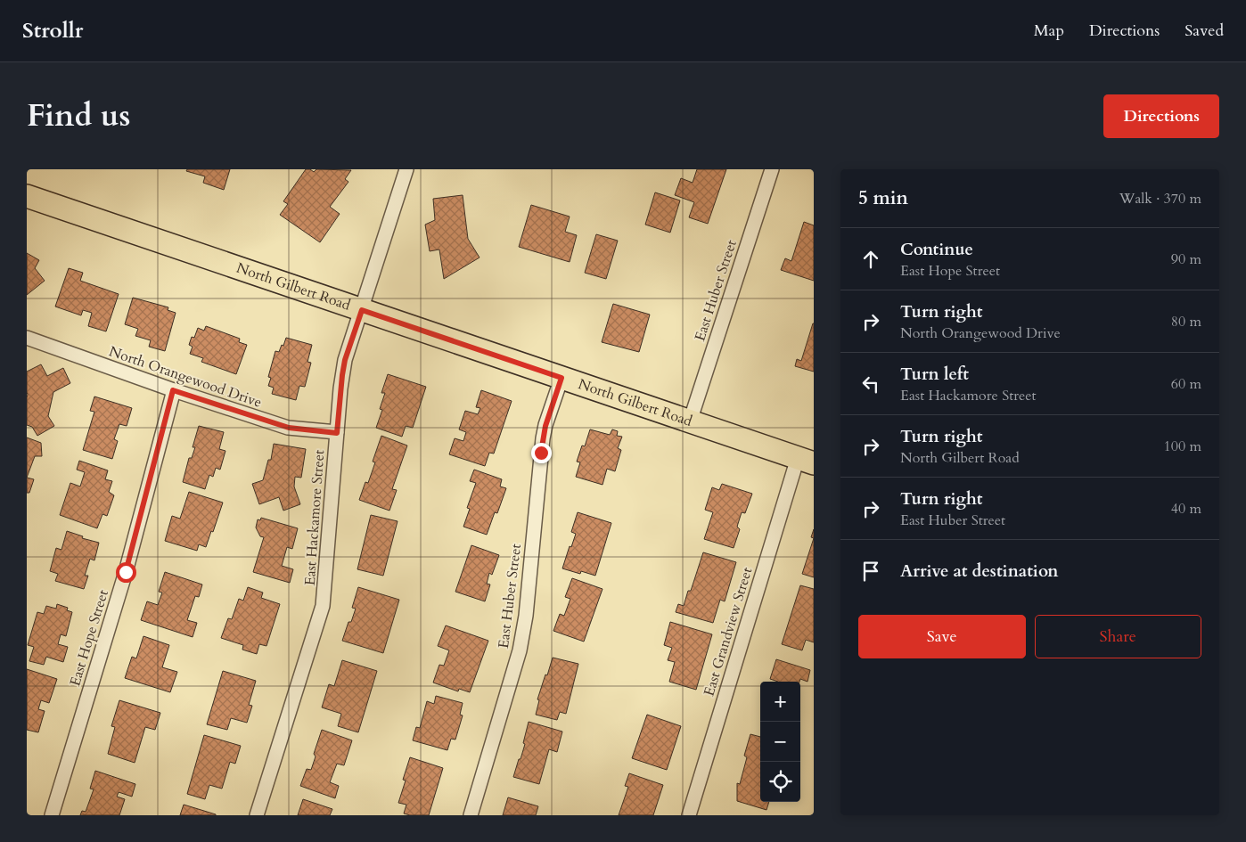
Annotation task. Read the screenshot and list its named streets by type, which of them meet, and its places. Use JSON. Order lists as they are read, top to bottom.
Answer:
{
  "streets": {
    "main road": ["North Gilbert Road"],
    "street": [
      "East Huber Street",
      "North Orangewood Drive",
      "East Hackamore Street",
      "East Grandview Street",
      "East Hope Street"
    ]
  },
  "crossings": [
    ["North Gilbert Road", "East Huber Street"],
    ["North Gilbert Road", "East Hackamore Street"],
    ["North Gilbert Road", "East Grandview Street"],
    ["North Orangewood Drive", "East Hackamore Street"],
    ["North Orangewood Drive", "East Hope Street"]
  ],
  "page": {
    "header": "Strollr",
    "nav": ["Map", "Directions", "Saved"],
    "title": "Find us",
    "buttons": [
      "Directions",
      ["Save", "Share"]
    ],
    "heading": ["5 min", "Walk · 370 m"],
    "list": [
      ["Continue", "East Hope Street", "90 m"],
      ["Turn right", "North Orangewood Drive", "80 m"],
      ["Turn left", "East Hackamore Street", "60 m"],
      ["Turn right", "North Gilbert Road", "100 m"],
      ["Turn right", "East Huber Street", "40 m"],
      "Arrive at destination"
    ],
    "map_buttons": ["+", "−"]
  }
}
